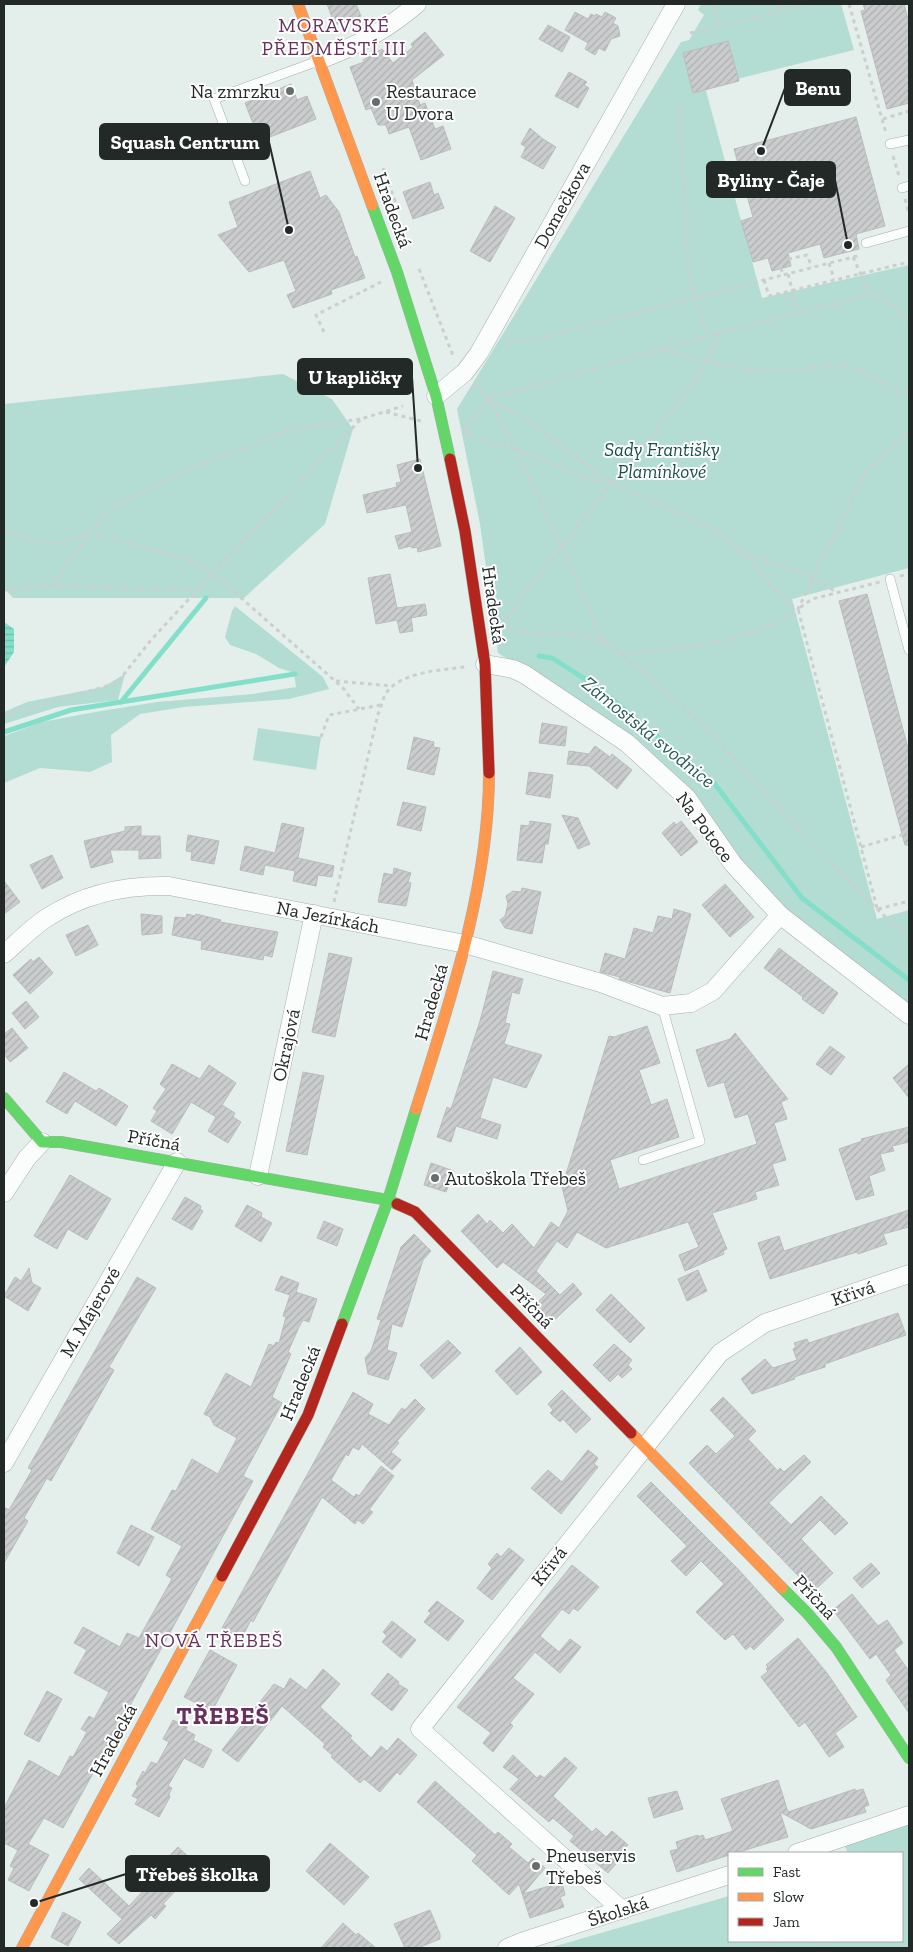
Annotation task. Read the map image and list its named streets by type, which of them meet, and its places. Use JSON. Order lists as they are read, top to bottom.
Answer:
{
  "streets": {
    "street": [
      "Domečkova",
      "Hradecká",
      "Na Potoce",
      "Na Jezírkách",
      "Okrajová",
      "Příčná",
      "Křivá",
      "M. Majerové",
      "Školská"
    ]
  },
  "crossings": [
    ["Domečkova", "Hradecká"],
    ["Hradecká", "Na Potoce"],
    ["Hradecká", "Na Jezírkách"],
    ["Hradecká", "Příčná"],
    ["Na Potoce", "Na Jezírkách"],
    ["Na Jezírkách", "Okrajová"],
    ["Okrajová", "Příčná"],
    ["Příčná", "Křivá"],
    ["Příčná", "M. Majerové"],
    ["Křivá", "Školská"]
  ],
  "districts": ["MORAVSKÉ PŘEDMĚSTÍ III", "NOVÁ TŘEBEŠ", "TŘEBEŠ"],
  "water": ["Zámostská svodnice"],
  "parks": ["Sady Františky Plamínkové"],
  "places": [
    "Na zmrzku",
    "Restaurace U Dvora",
    "Benu",
    "Squash Centrum",
    "Byliny - Čaje",
    "U kapličky",
    "Autoškola Třebeš",
    "Pneuservis Třebeš",
    "Třebeš školka"
  ],
  "legend": ["Fast", "Slow", "Jam"]
}
